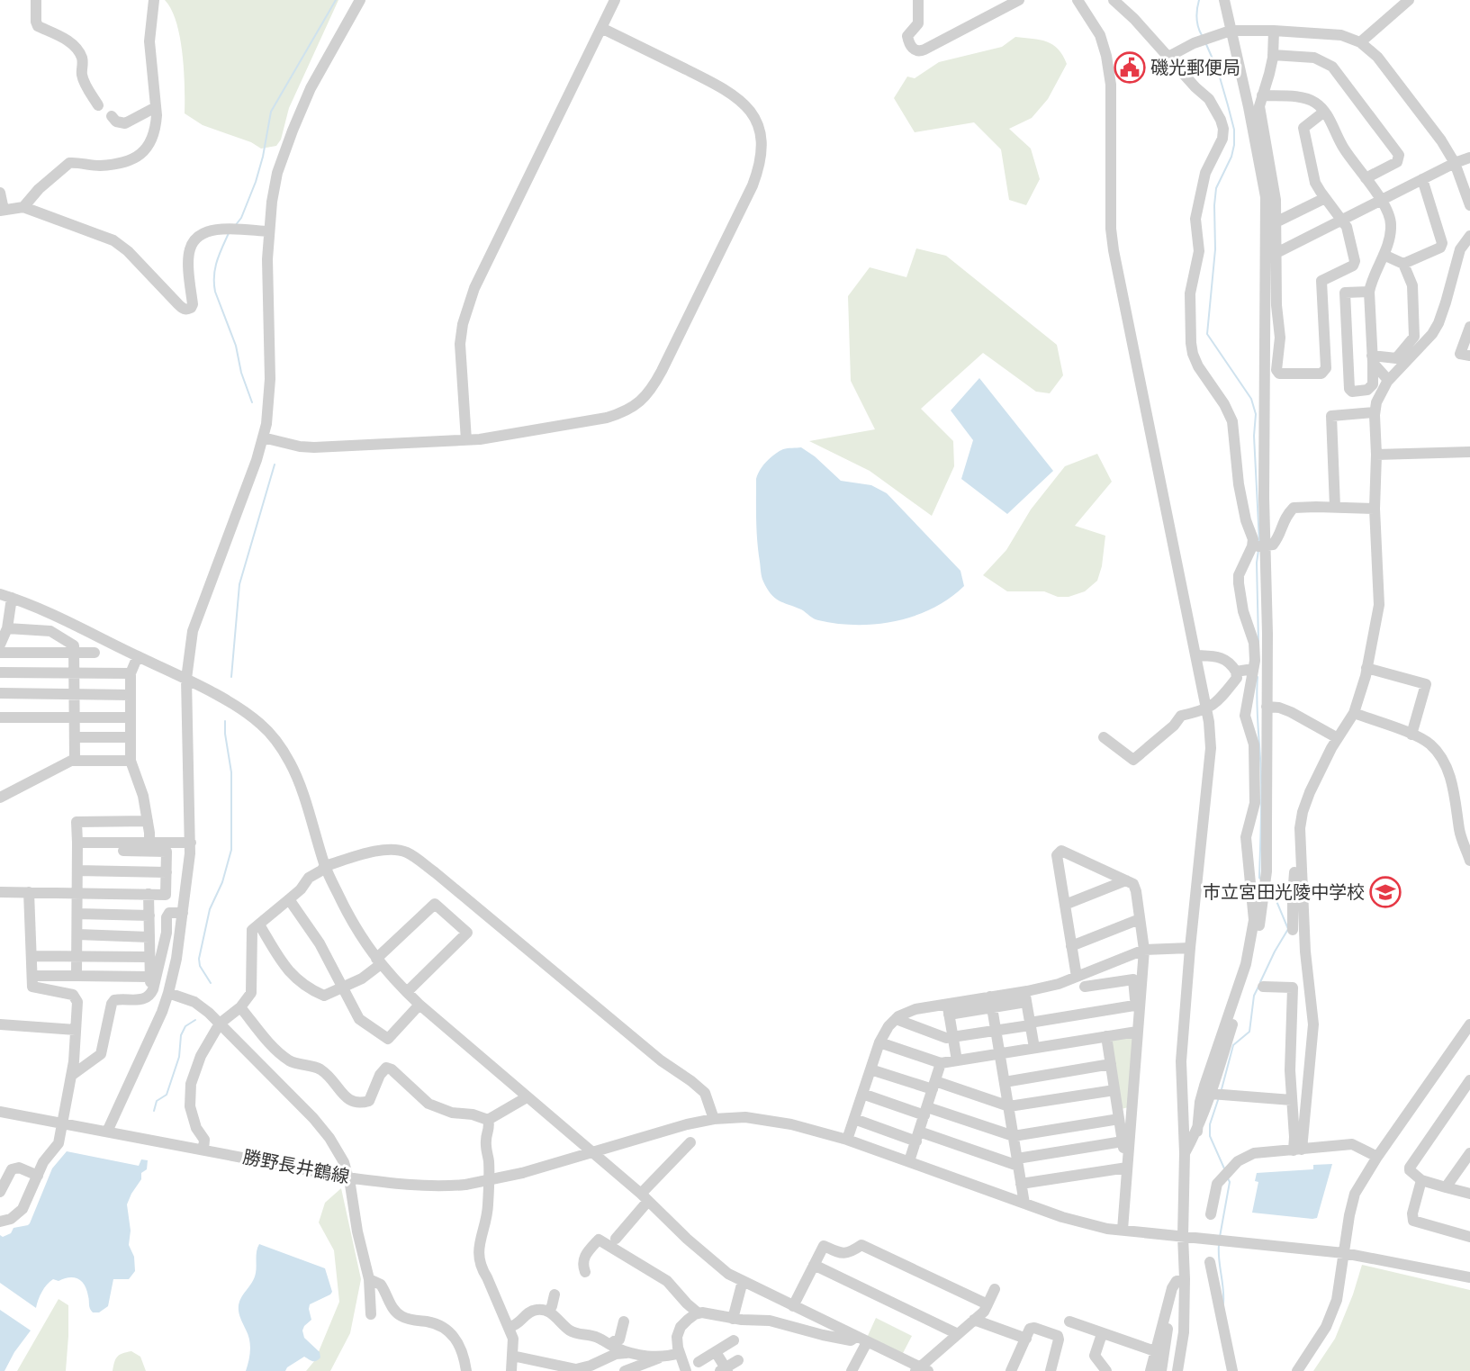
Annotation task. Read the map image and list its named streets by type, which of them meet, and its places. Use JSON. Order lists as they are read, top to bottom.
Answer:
{
  "streets": {
    "street": ["勝野長井鶴線"]
  },
  "places": {
    "public building": ["磯光郵便局"],
    "school or university": ["市立宮田光陵中学校"]
  }
}
